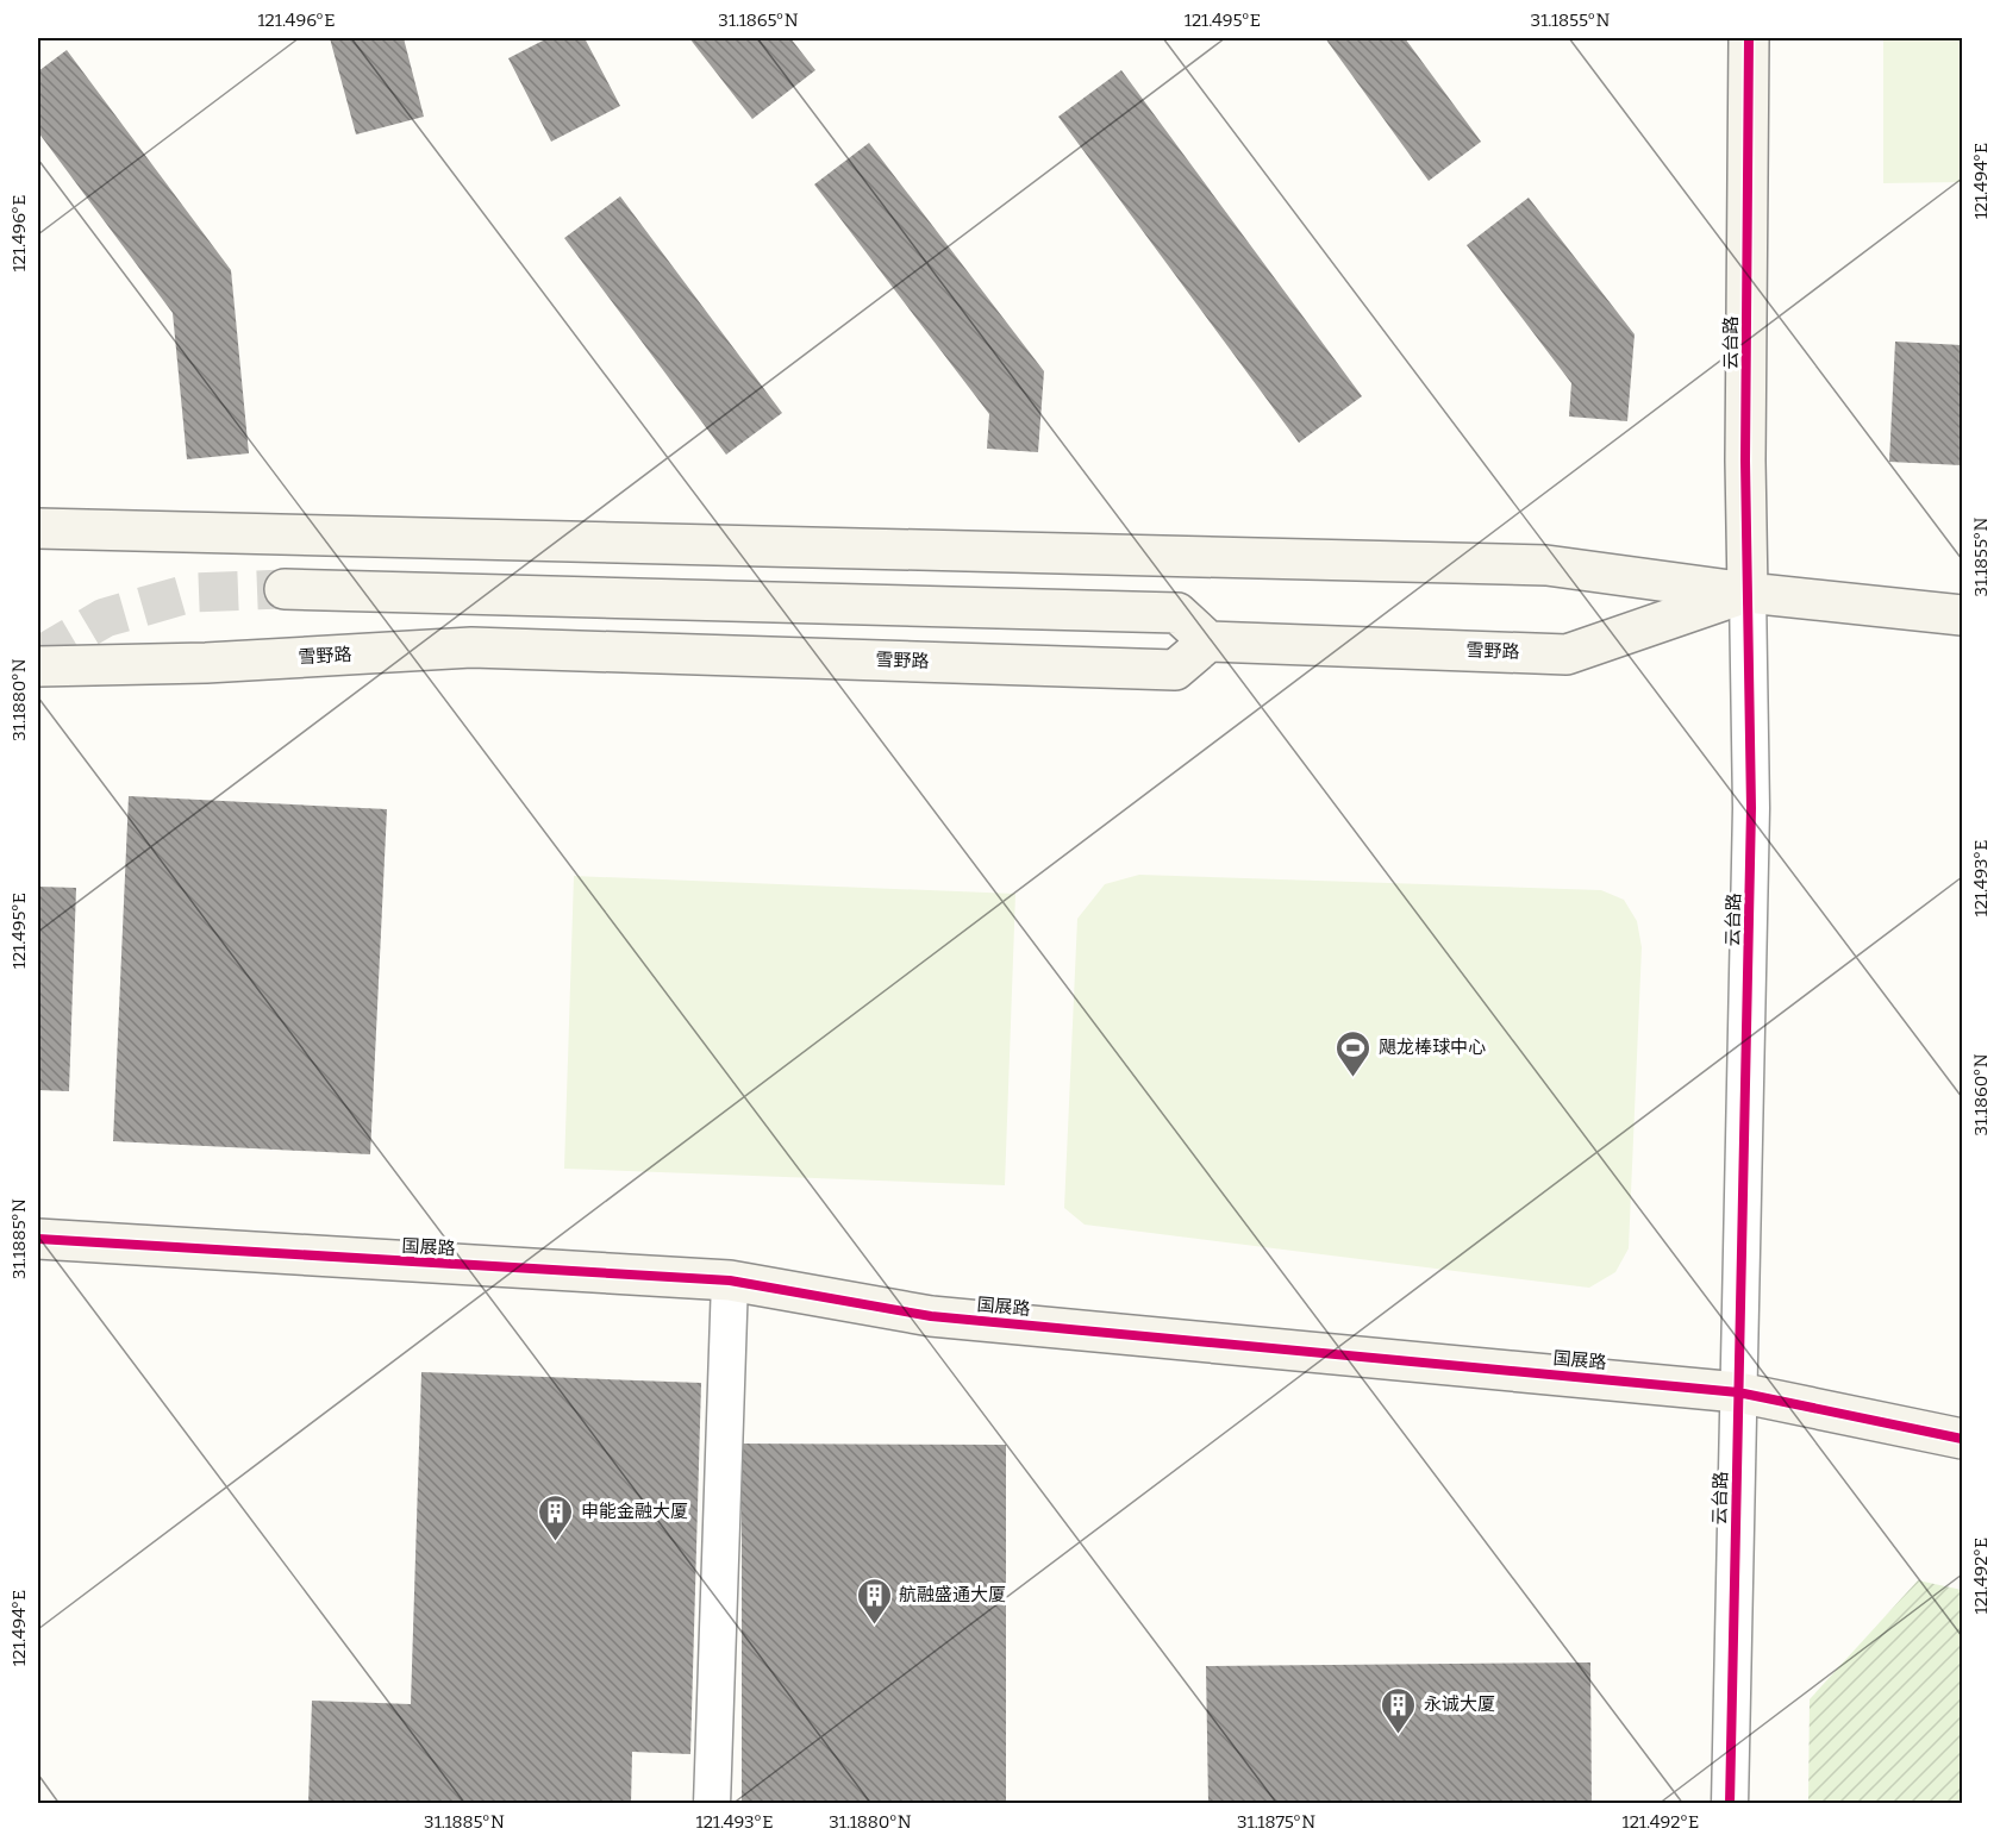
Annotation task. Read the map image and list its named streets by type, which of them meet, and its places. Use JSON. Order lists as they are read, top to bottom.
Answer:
{
  "streets": {
    "street": ["云台路", "雪野路", "国展路"]
  },
  "crossings": [
    ["云台路", "雪野路"],
    ["云台路", "国展路"]
  ],
  "places": {
    "sports": ["飓龙棒球中心"],
    "building": ["申能金融大厦", "航融盛通大厦", "永诚大厦"]
  },
  "coordinates": [
    "121.496°E",
    "31.1865°N",
    "121.495°E",
    "31.1855°N",
    "121.494°E",
    "31.1880°N",
    "121.493°E",
    "31.1860°N",
    "31.1885°N",
    "121.492°E",
    "31.1875°N"
  ]
}
